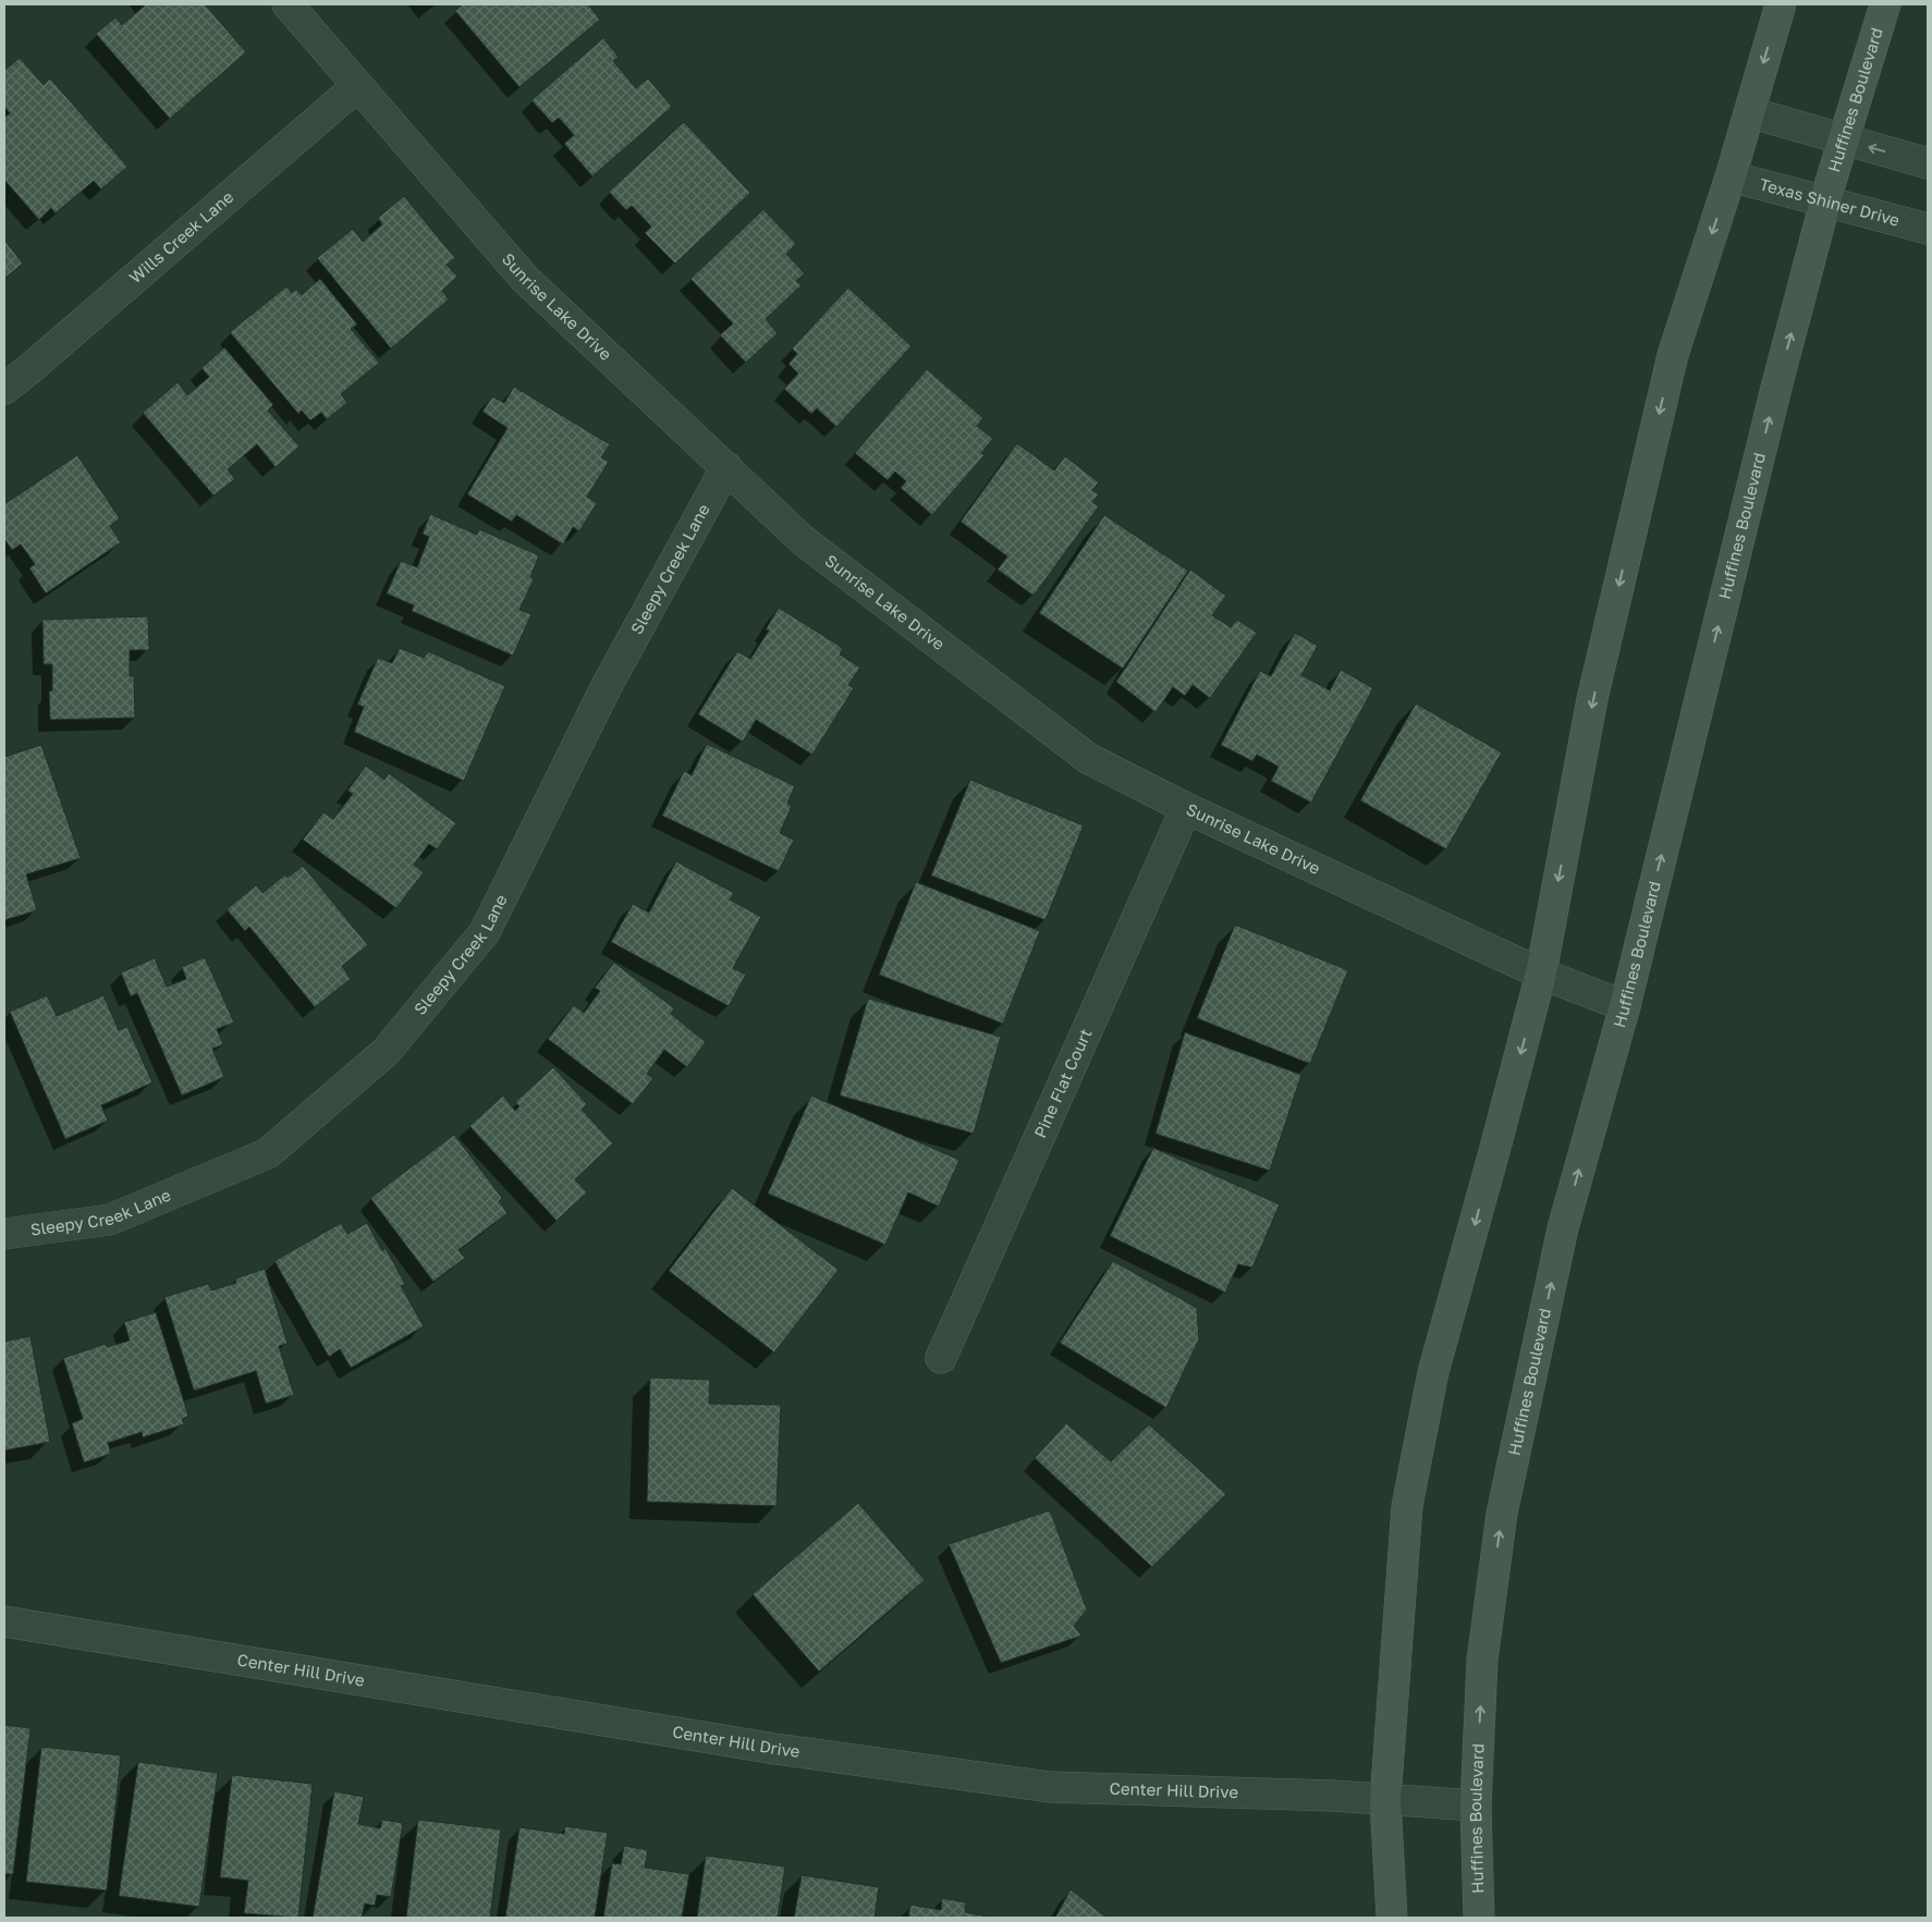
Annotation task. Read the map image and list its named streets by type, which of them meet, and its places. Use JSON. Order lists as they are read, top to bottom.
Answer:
{
  "streets": {
    "main road": ["Huffines Boulevard"],
    "street": [
      "Texas Shiner Drive",
      "Wills Creek Lane",
      "Sunrise Lake Drive",
      "Sleepy Creek Lane",
      "Pine Flat Court",
      "Center Hill Drive"
    ]
  },
  "crossings": [
    ["Huffines Boulevard", "Texas Shiner Drive"],
    ["Huffines Boulevard", "Sunrise Lake Drive"],
    ["Huffines Boulevard", "Center Hill Drive"],
    ["Wills Creek Lane", "Sunrise Lake Drive"],
    ["Sunrise Lake Drive", "Sleepy Creek Lane"],
    ["Sunrise Lake Drive", "Pine Flat Court"]
  ]
}
